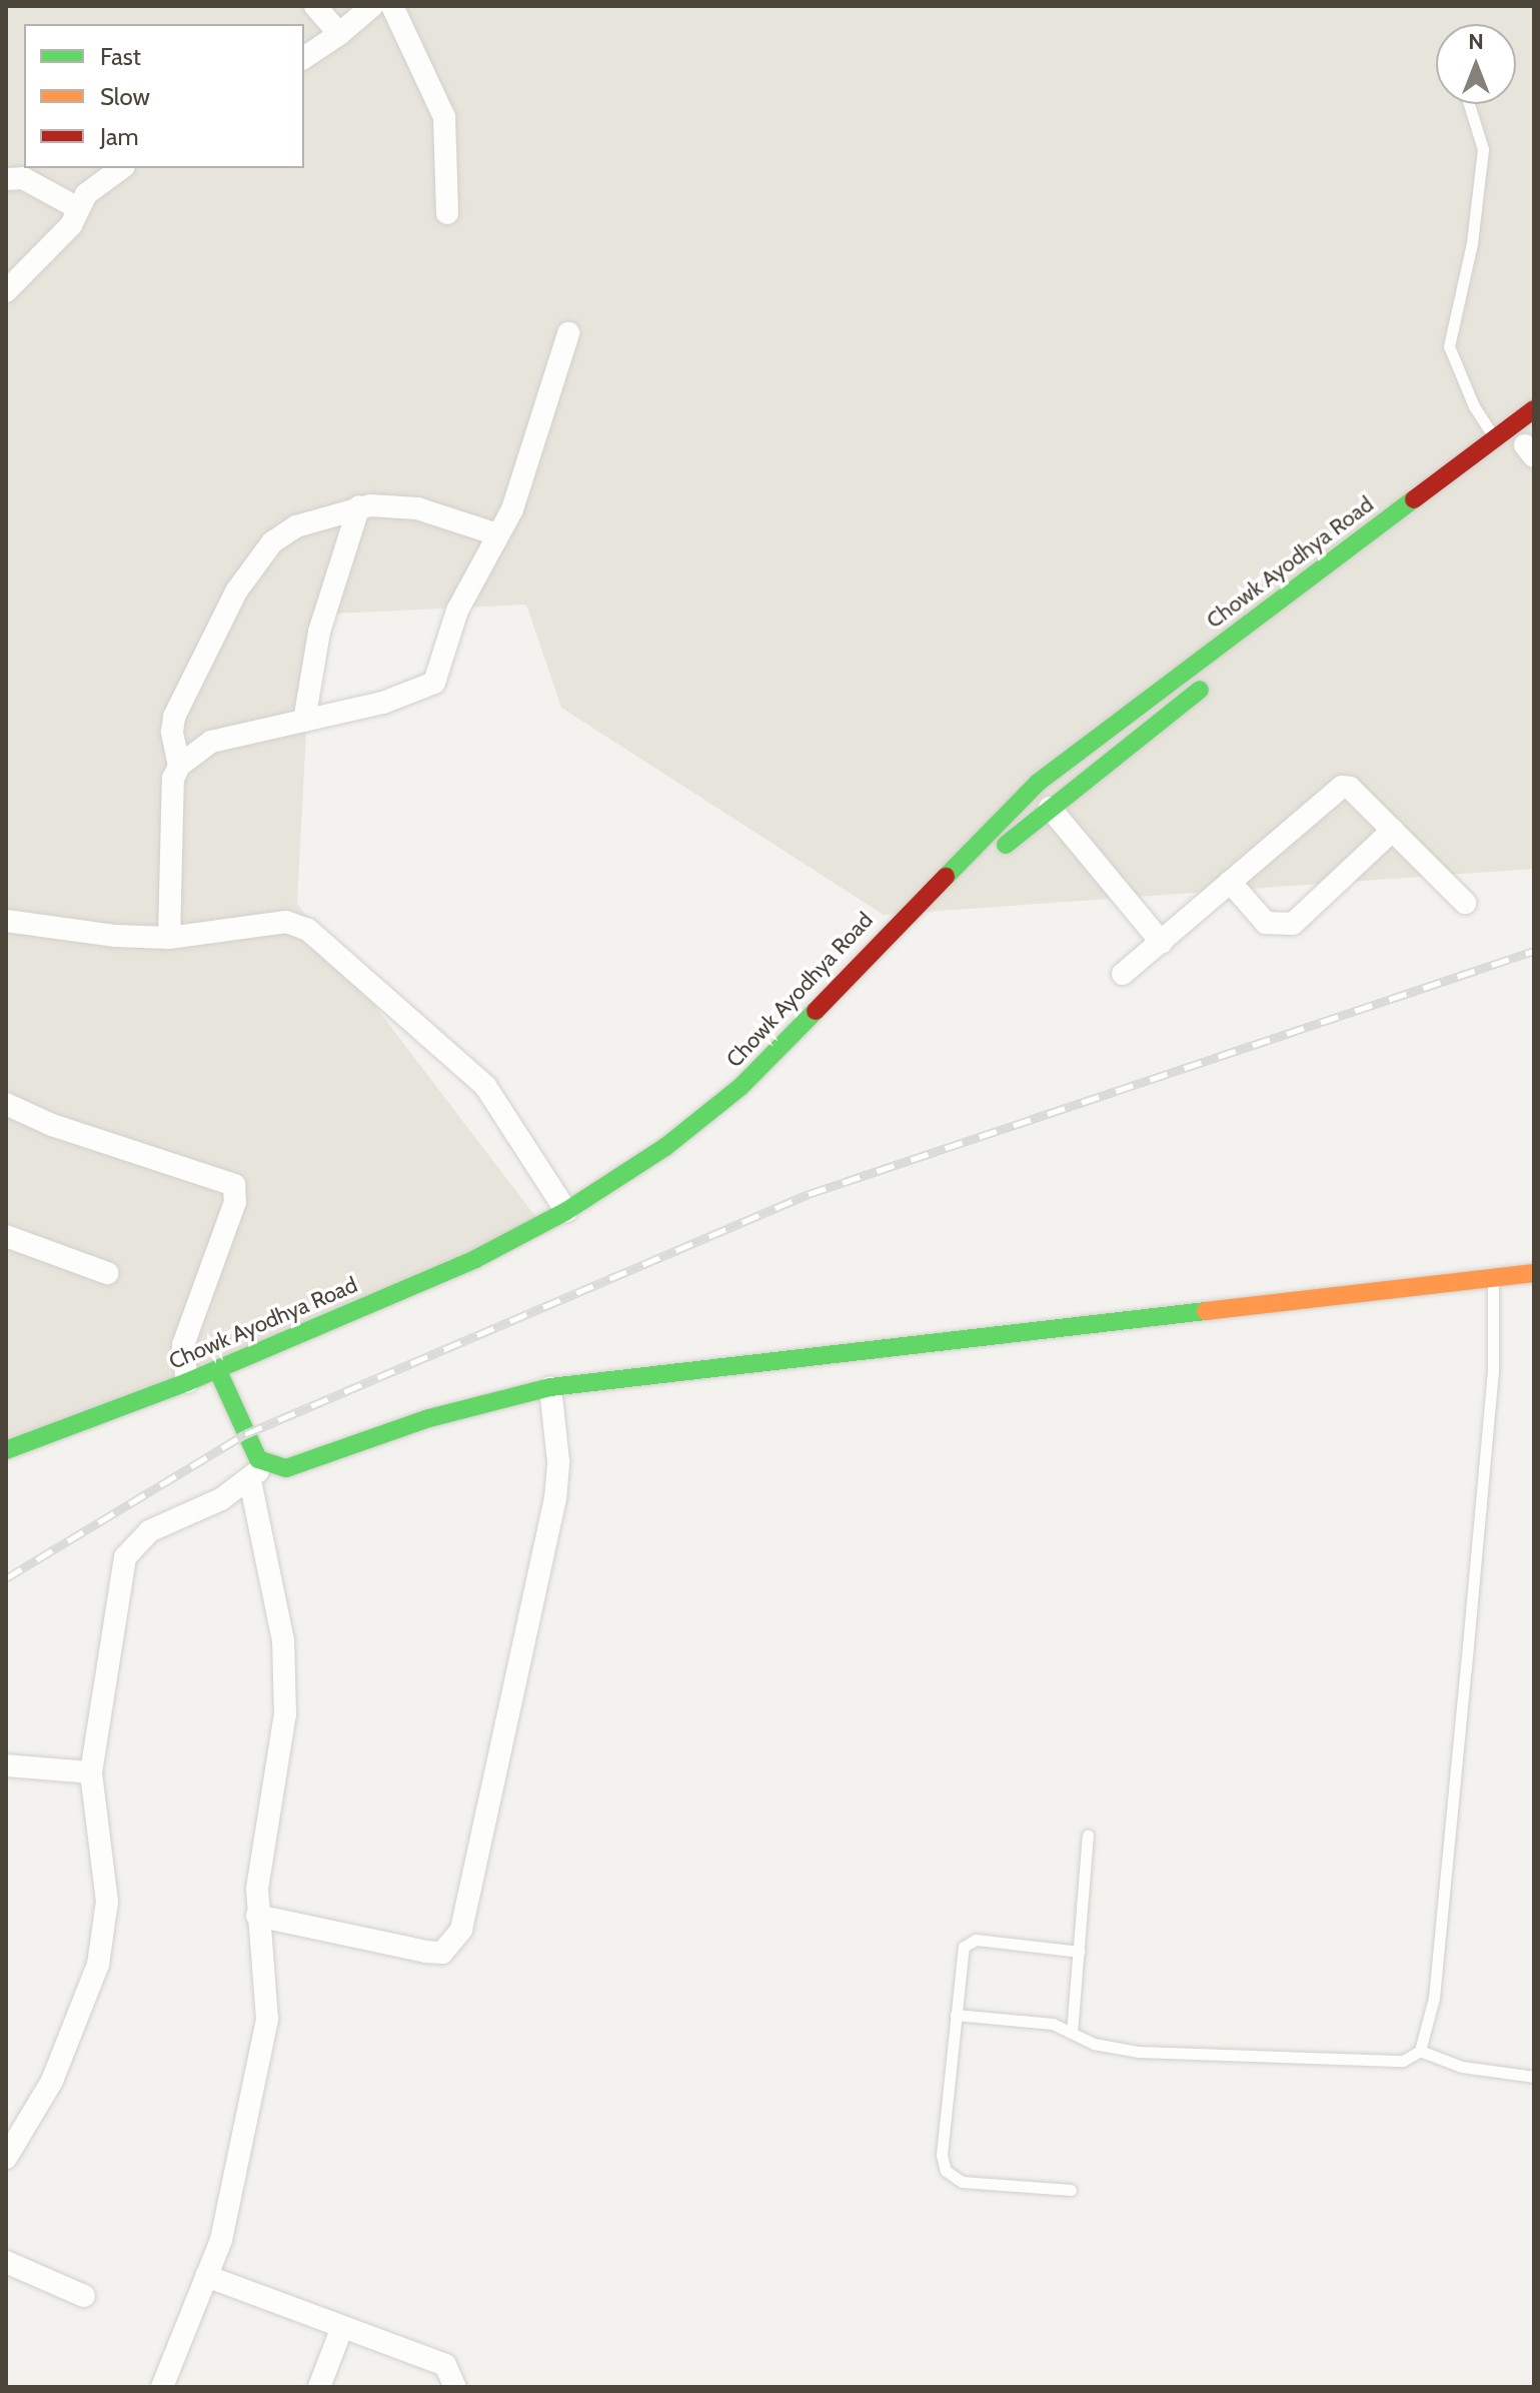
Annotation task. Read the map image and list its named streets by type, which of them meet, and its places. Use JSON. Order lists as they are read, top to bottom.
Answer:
{
  "streets": {
    "main road": ["Chowk Ayodhya Road"]
  },
  "legend": ["Fast", "Slow", "Jam"],
  "north": "top"
}
